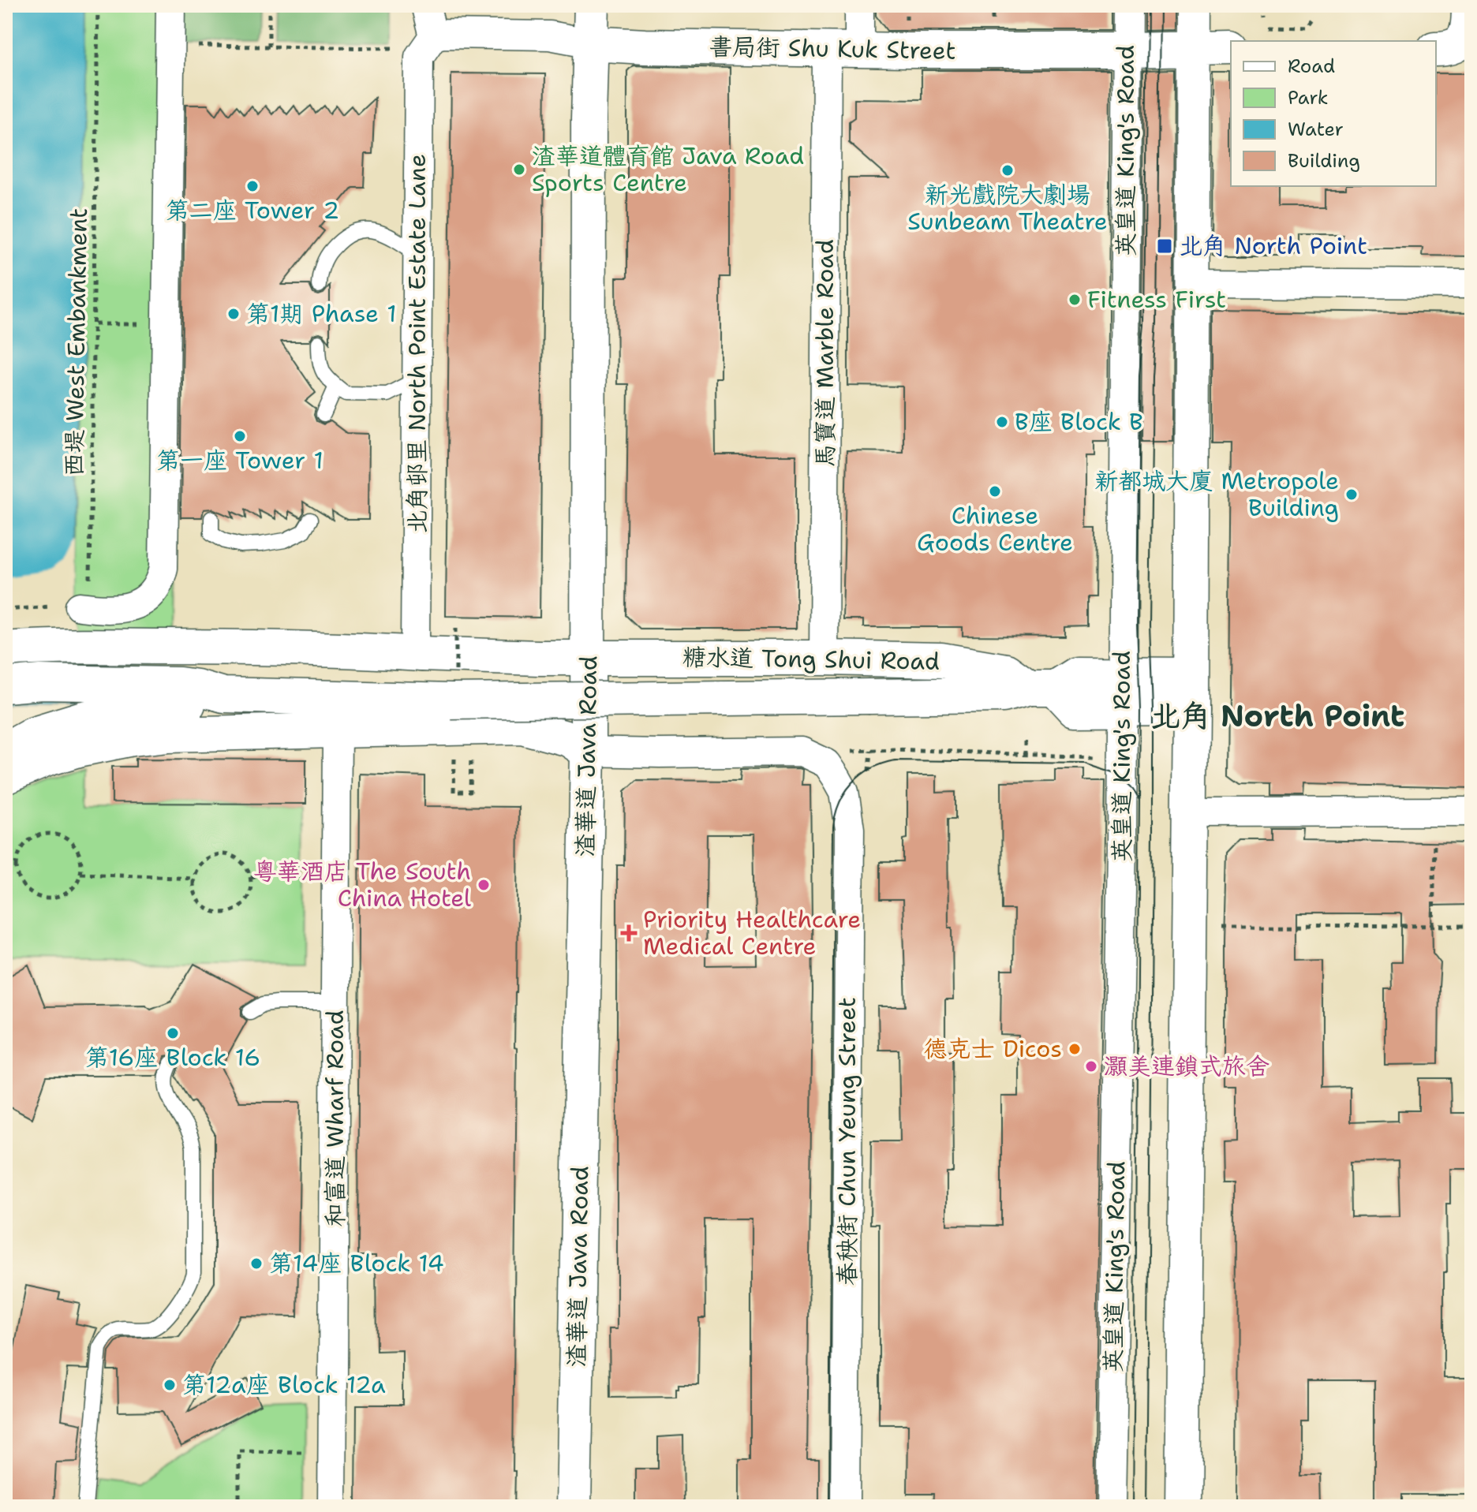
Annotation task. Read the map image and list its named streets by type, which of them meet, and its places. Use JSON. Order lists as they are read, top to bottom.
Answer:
{
  "streets": {
    "main road": ["書局街 Shu Kuk Street", "糖水道 Tong Shui Road", "渣華道 Java Road"],
    "street": [
      "英皇道 King's Road",
      "北角邨里 North Point Estate Lane",
      "馬寶道 Marble Road",
      "和富道 Wharf Road",
      "春秧街 Chun Yeung Street"
    ],
    "path": ["西堤 West Embankment"]
  },
  "crossings": [
    ["書局街 Shu Kuk Street", "英皇道 King's Road"],
    ["書局街 Shu Kuk Street", "北角邨里 North Point Estate Lane"],
    ["書局街 Shu Kuk Street", "馬寶道 Marble Road"],
    ["書局街 Shu Kuk Street", "渣華道 Java Road"],
    ["英皇道 King's Road", "糖水道 Tong Shui Road"],
    ["北角邨里 North Point Estate Lane", "糖水道 Tong Shui Road"],
    ["馬寶道 Marble Road", "糖水道 Tong Shui Road"],
    ["糖水道 Tong Shui Road", "渣華道 Java Road"]
  ],
  "districts": ["北角 North Point"],
  "places": {
    "other": [
      "渣華道體育館 Java Road Sports Centre",
      "新光戲院大劇場 Sunbeam Theatre",
      "第二座 Tower 2",
      "Fitness First",
      "第1期 Phase 1",
      "B座 Block B",
      "第一座 Tower 1",
      "Chinese Goods Centre",
      "新都城大廈 Metropole Building",
      "粵華酒店 The South China Hotel",
      "第16座 Block 16",
      "德克士 Dicos",
      "灝美連鎖式旅舍",
      "第14座 Block 14",
      "第12a座 Block 12a"
    ],
    "transit": ["北角 North Point"],
    "health": ["Priority Healthcare Medical Centre"]
  },
  "legend": [
    "Road",
    "Park",
    "Water",
    "Building"
  ]
}
